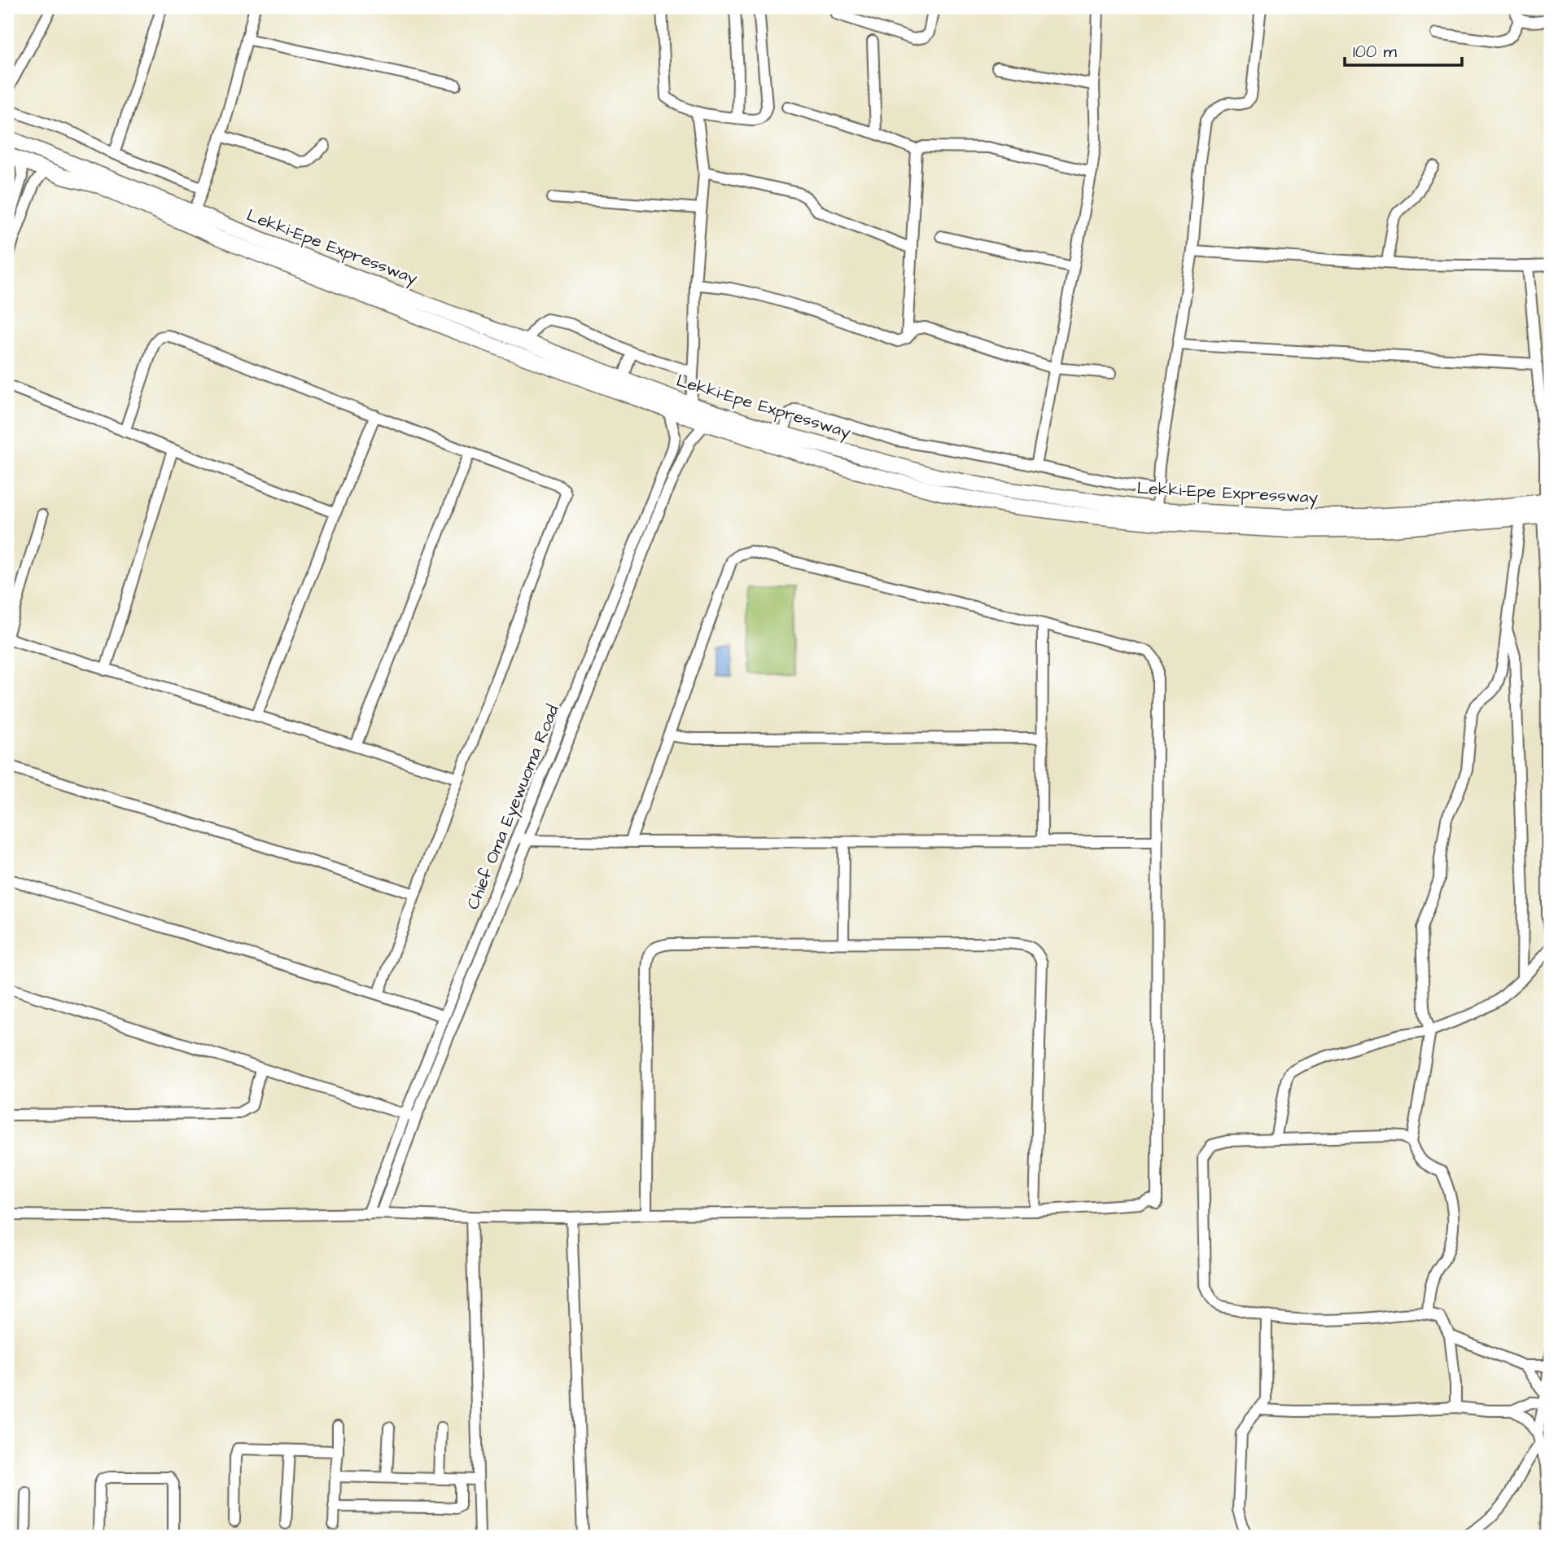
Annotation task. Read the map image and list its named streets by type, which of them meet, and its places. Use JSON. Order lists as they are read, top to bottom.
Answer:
{
  "streets": {
    "highway": ["Lekki-Epe Expressway"],
    "street": ["Chief Oma Eyewuoma Road"]
  },
  "crossings": [
    ["Lekki-Epe Expressway", "Chief Oma Eyewuoma Road"]
  ],
  "scale_bar": "100 m"
}
